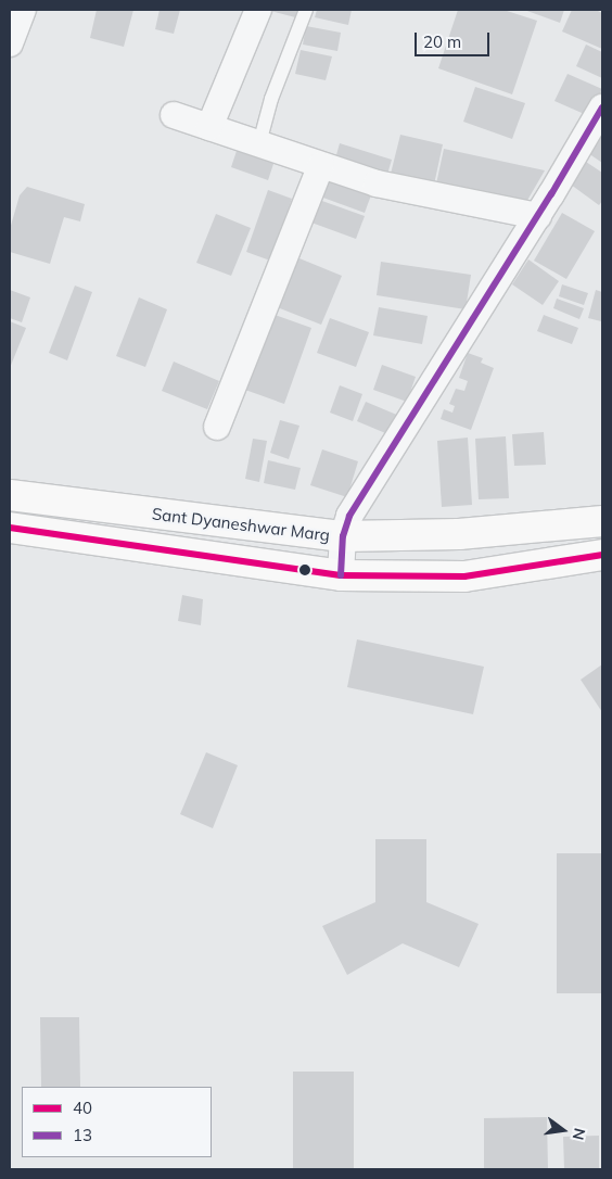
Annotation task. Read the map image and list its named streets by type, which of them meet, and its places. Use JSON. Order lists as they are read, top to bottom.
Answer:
{
  "streets": {
    "main road": ["Sant Dyaneshwar Marg"]
  },
  "lines": ["transit line 13", "transit line 40"],
  "legend": ["40", "13"],
  "scale_bar": "20 m",
  "north": "right"
}
